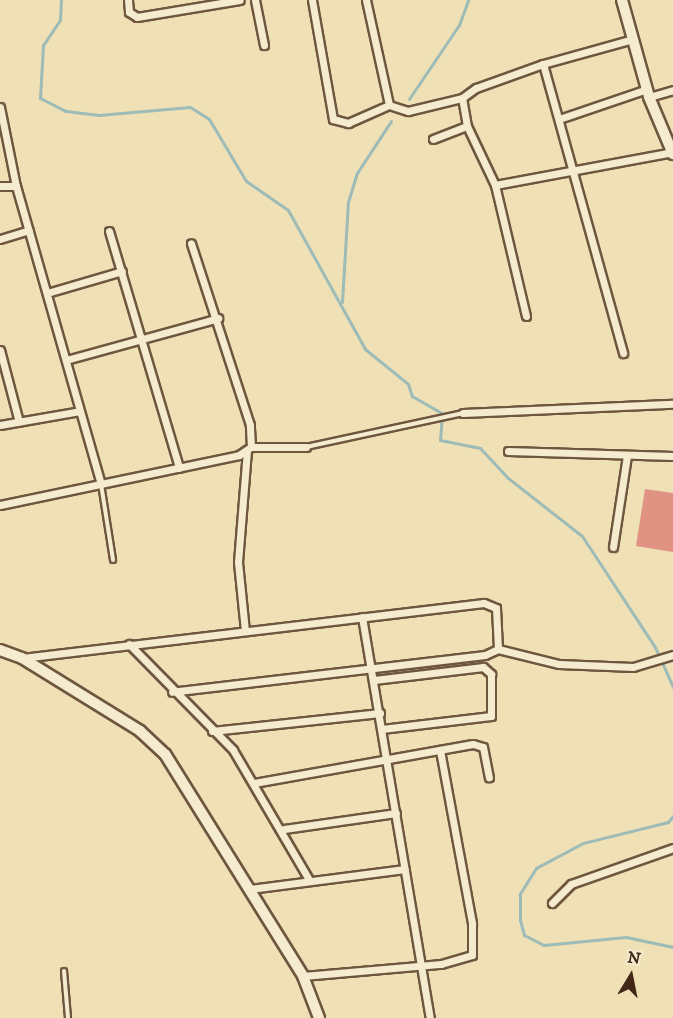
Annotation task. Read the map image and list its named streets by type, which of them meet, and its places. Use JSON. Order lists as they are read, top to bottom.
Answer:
{
  "north": "top"
}
